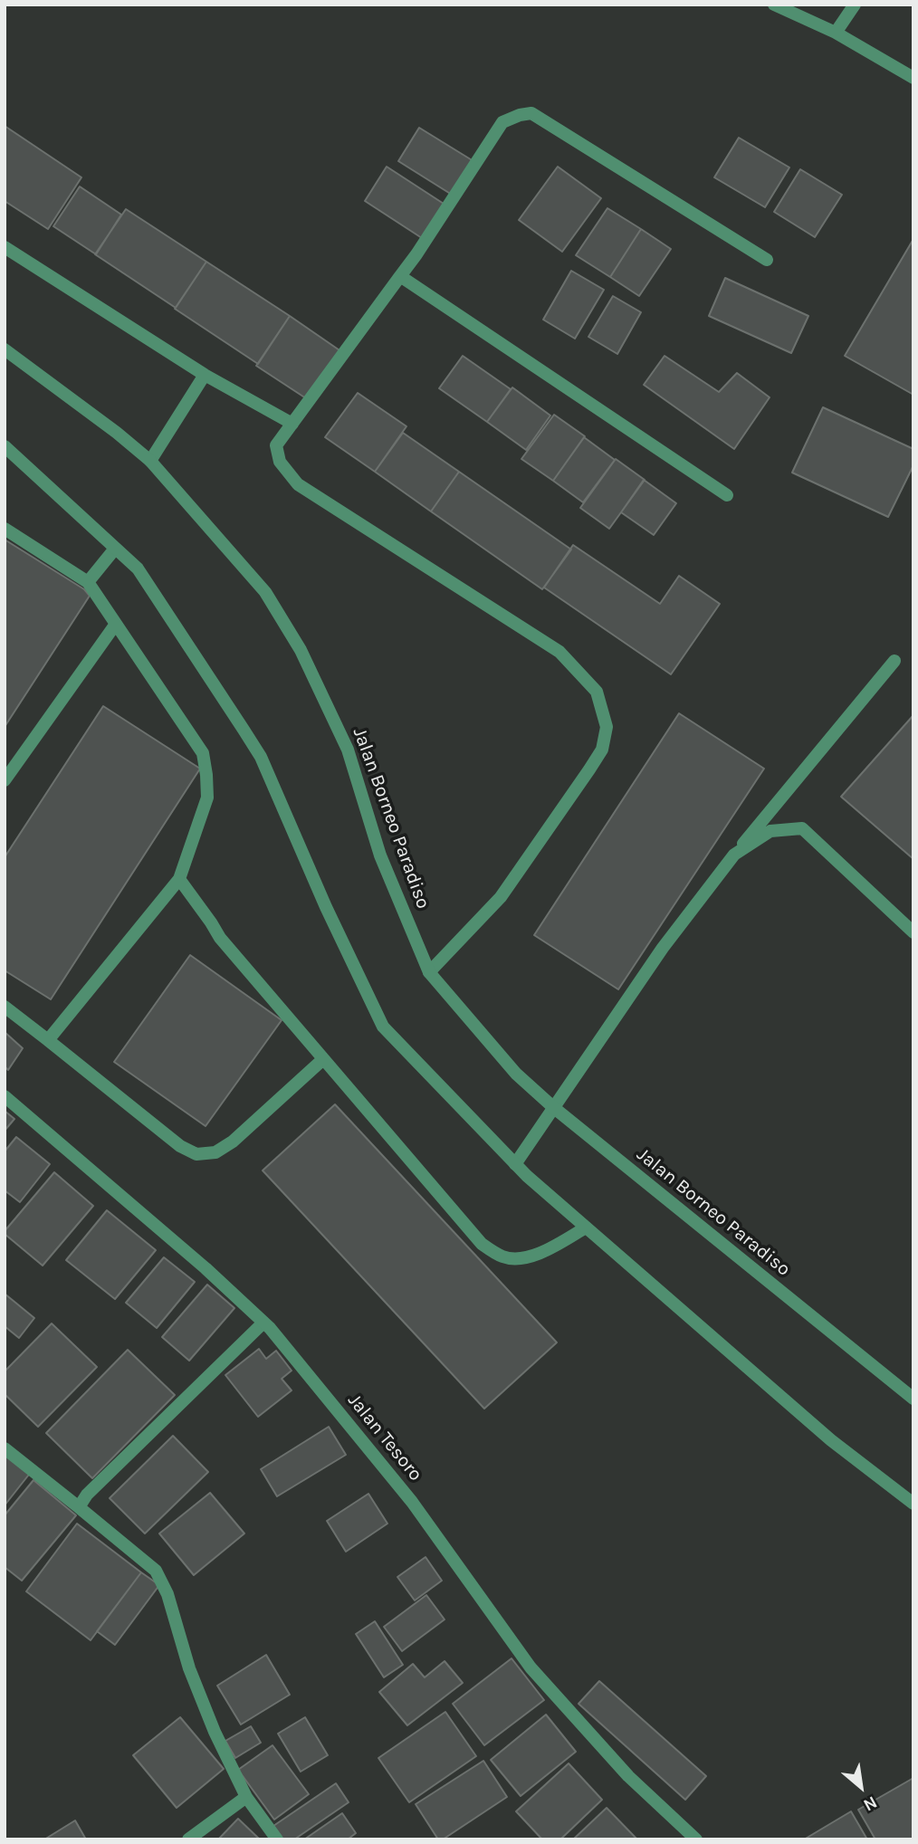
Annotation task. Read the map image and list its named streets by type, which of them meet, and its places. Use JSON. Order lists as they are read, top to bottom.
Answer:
{
  "streets": {
    "street": ["Jalan Borneo Paradiso", "Jalan Tesoro"]
  },
  "north": "bottom right"
}
